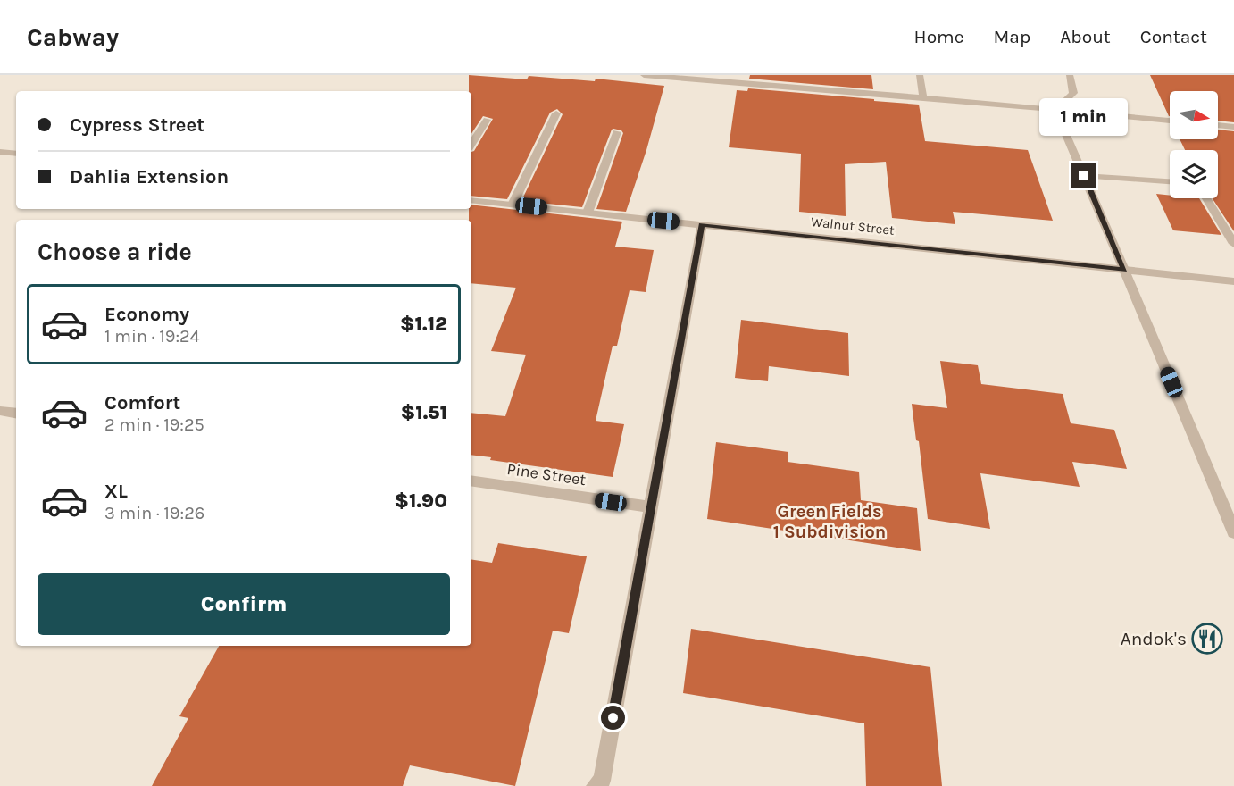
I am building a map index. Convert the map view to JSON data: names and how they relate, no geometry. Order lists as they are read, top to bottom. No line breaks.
{"streets":{"street":["Walnut Street","Pine Street"]},"districts":["Green Fields 1 Subdivision"],"places":{"restaurant":["Andok's"]},"north":"right","page":{"header":"Cabway","nav":["Home","Map","About","Contact"],"banner":["Cypress Street","Dahlia Extension"],"bubble":"1 min","heading":"Choose a ride","list":[{"name":"Economy","note":"1 min · 19:24","value":"$1.12"},{"name":"Comfort","note":"2 min · 19:25","value":"$1.51"},{"name":"XL","note":"3 min · 19:26","value":"$1.90"}],"buttons":"Confirm"}}
